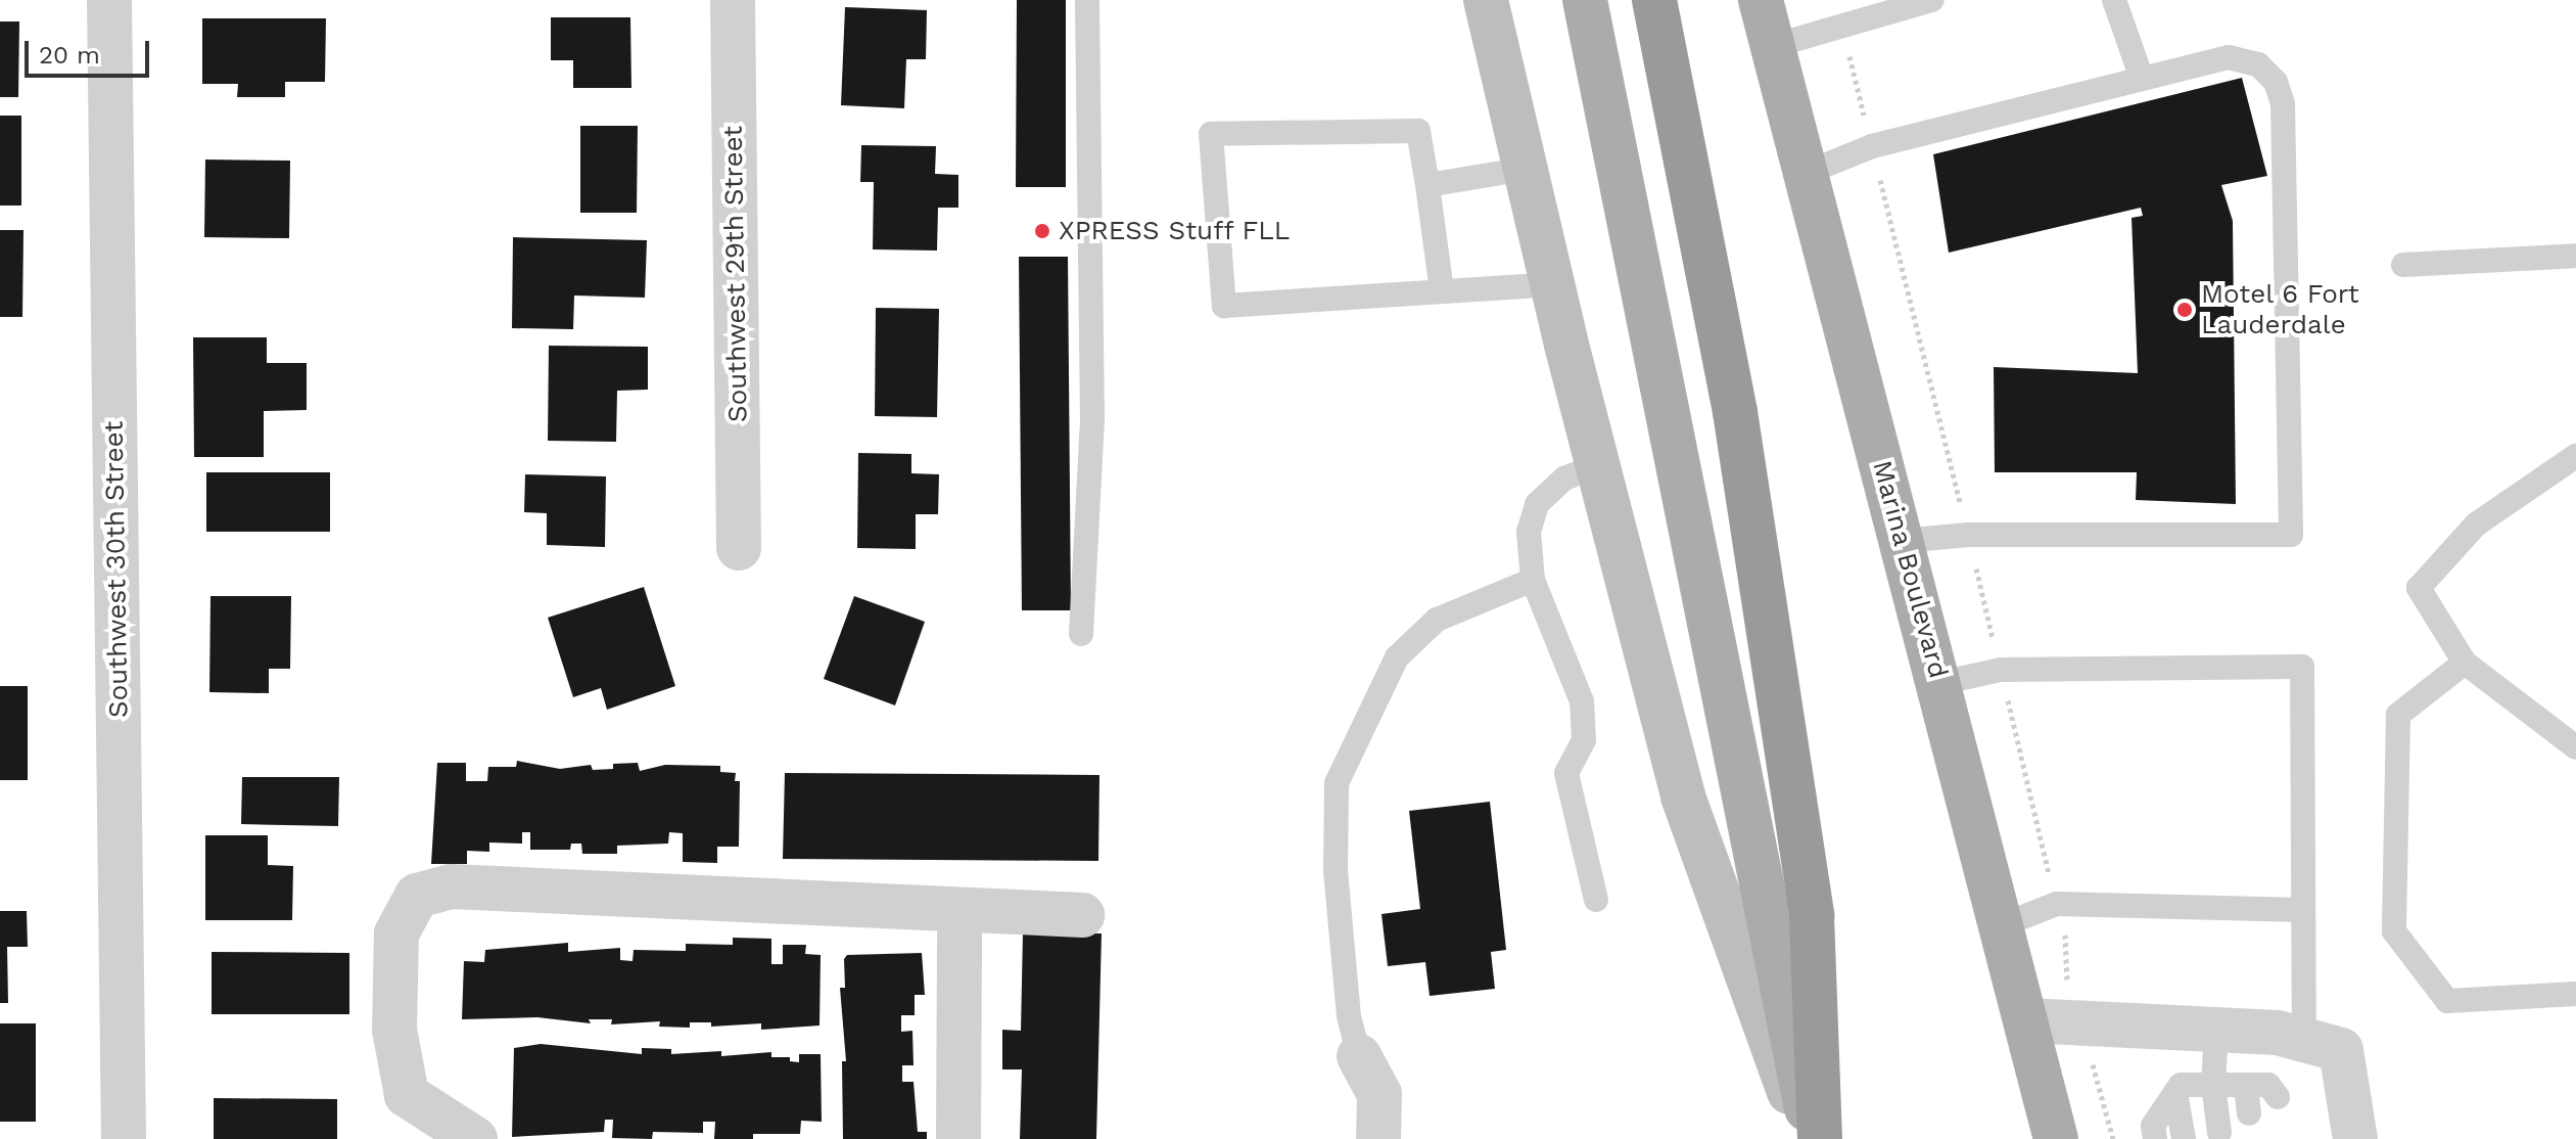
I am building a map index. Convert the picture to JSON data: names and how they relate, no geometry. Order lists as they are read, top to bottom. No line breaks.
{"streets":{"main road":["Marina Boulevard"],"street":["Southwest 29th Street","Southwest 30th Street"]},"places":["XPRESS Stuff FLL","Motel 6 Fort Lauderdale"],"scale_bar":"20 m"}
